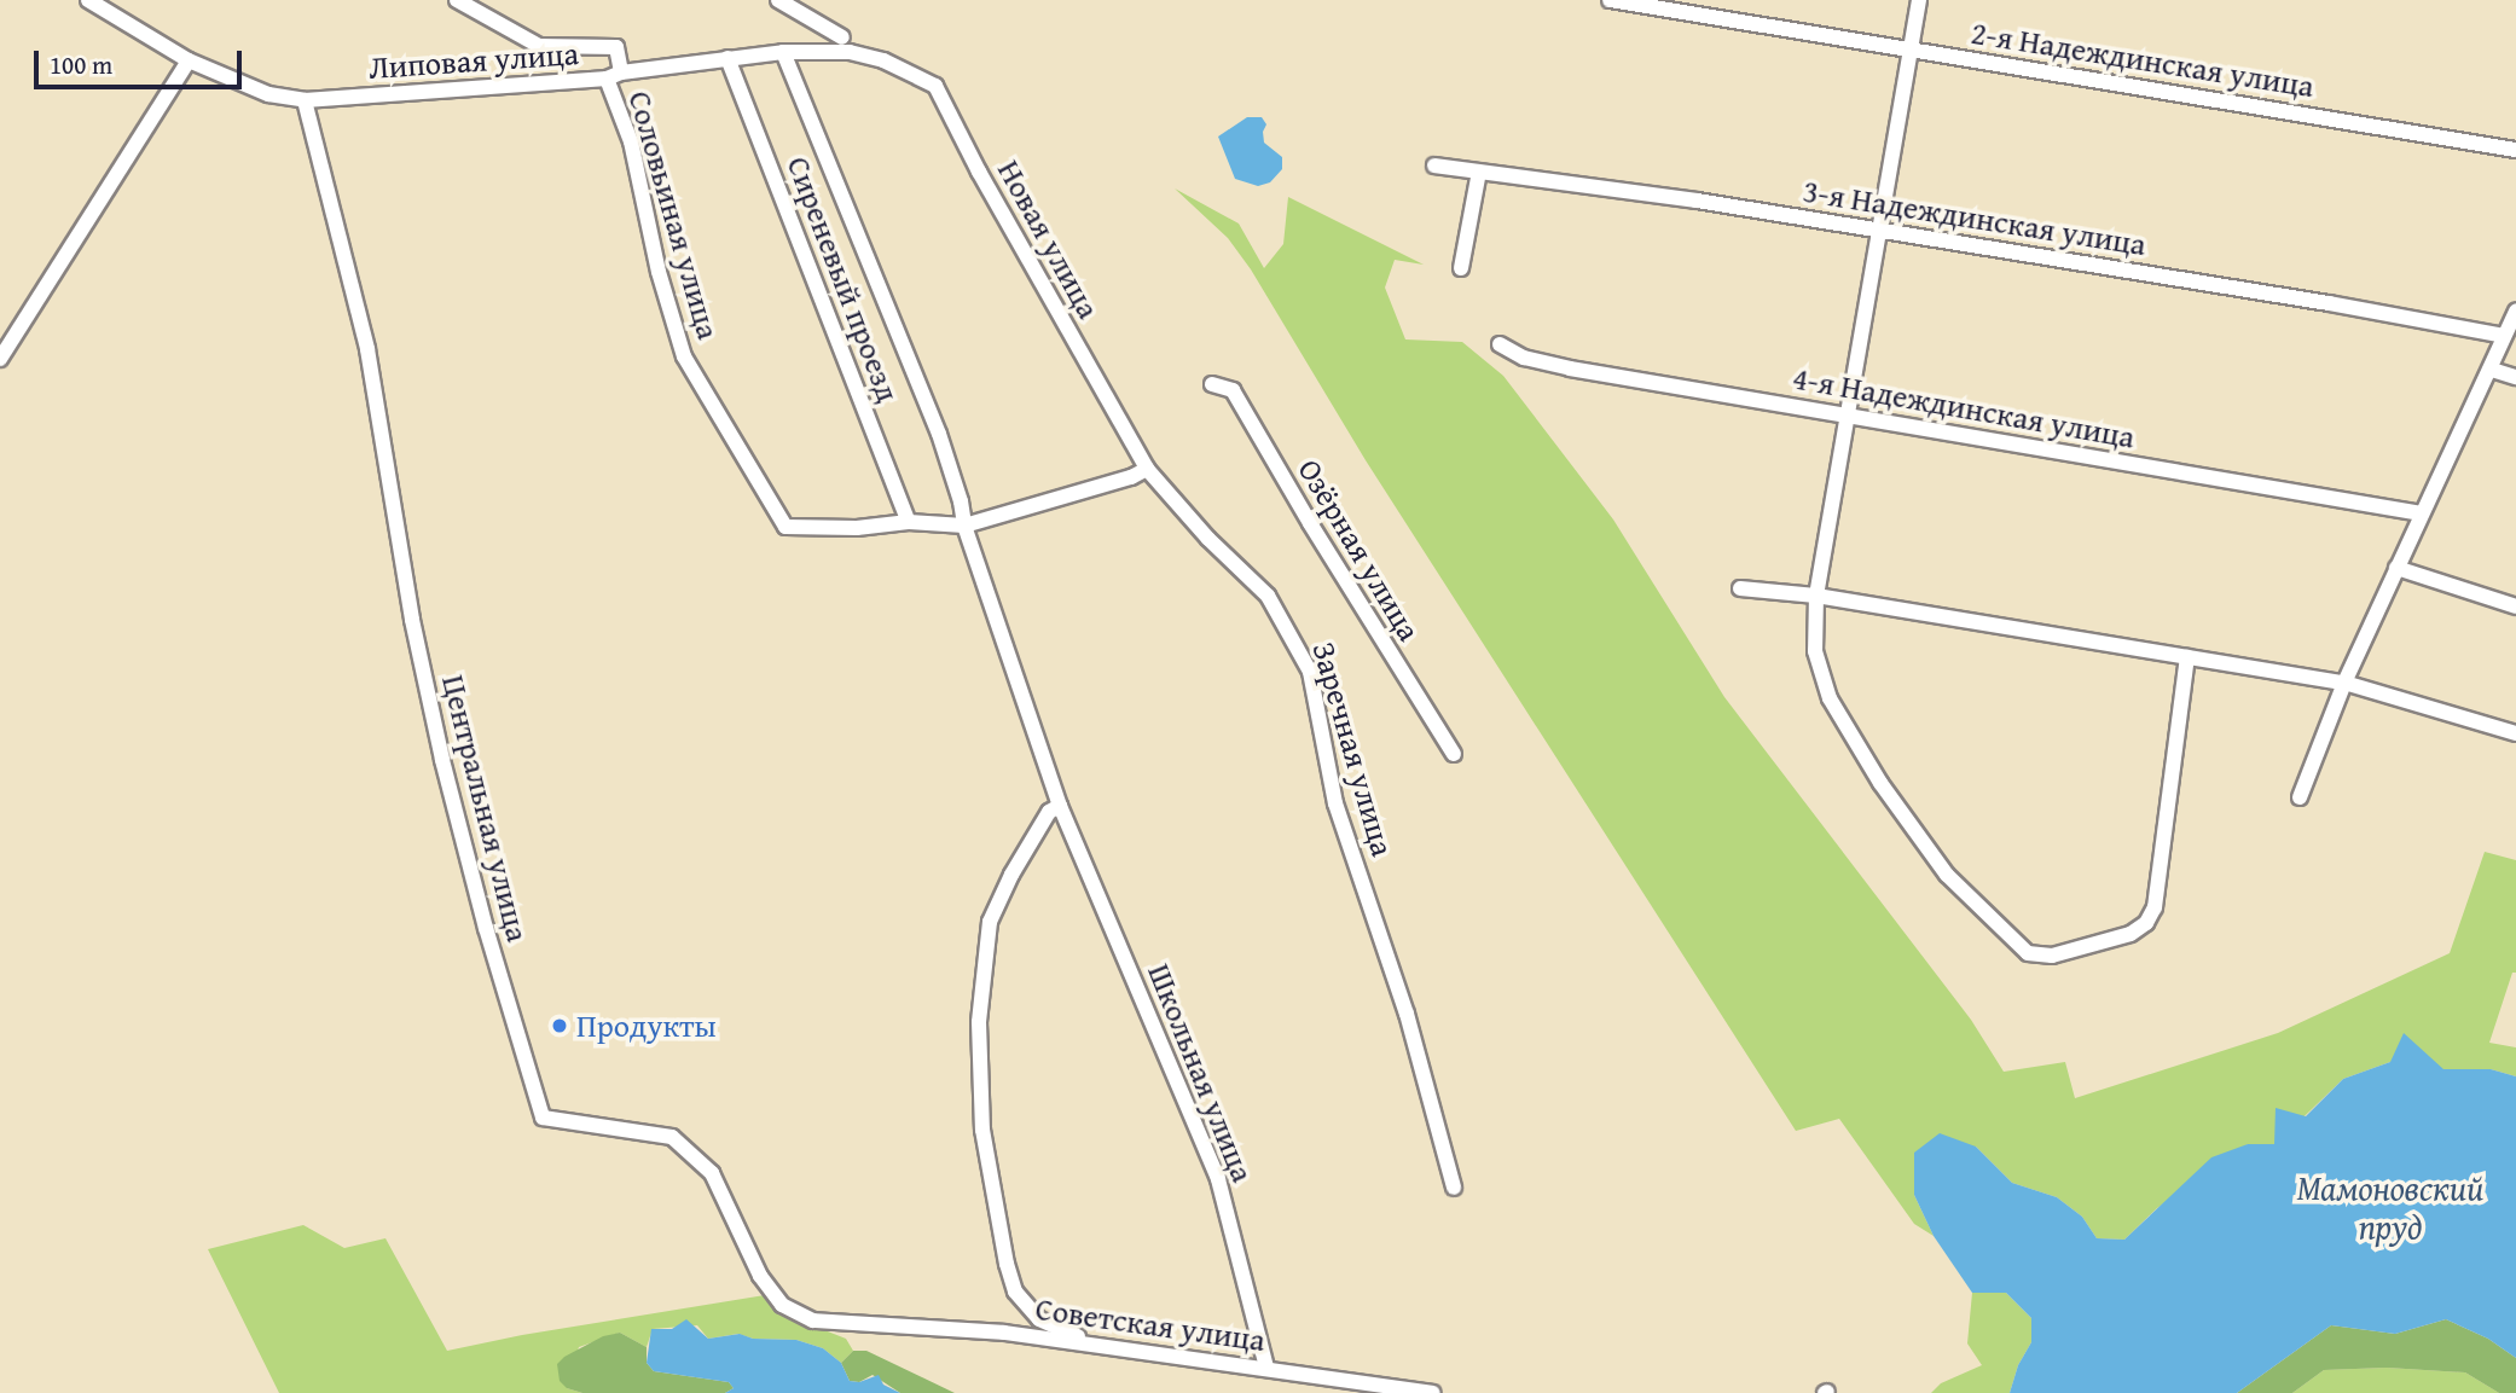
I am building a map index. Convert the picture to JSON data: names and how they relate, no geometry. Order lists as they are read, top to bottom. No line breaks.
{"streets":{"street":["2-я Надеждинская улица","Липовая улица","Соловьиная улица","3-я Надеждинская улица","Новая улица","Сиреневый проезд","4-я Надеждинская улица","Озёрная улица","Заречная улица","Центральная улица","Школьная улица","Советская улица"]},"crossings":[["Липовая улица","Соловьиная улица"],["Липовая улица","Новая улица"],["Липовая улица","Сиреневый проезд"],["Липовая улица","Центральная улица"],["Липовая улица","Школьная улица"],["Соловьиная улица","Новая улица"],["Соловьиная улица","Сиреневый проезд"],["Соловьиная улица","Заречная улица"],["Соловьиная улица","Школьная улица"],["Новая улица","Заречная улица"],["Центральная улица","Советская улица"],["Школьная улица","Советская улица"]],"water":["Мамоновский пруд"],"places":["Продукты"],"scale_bar":"100 m"}
